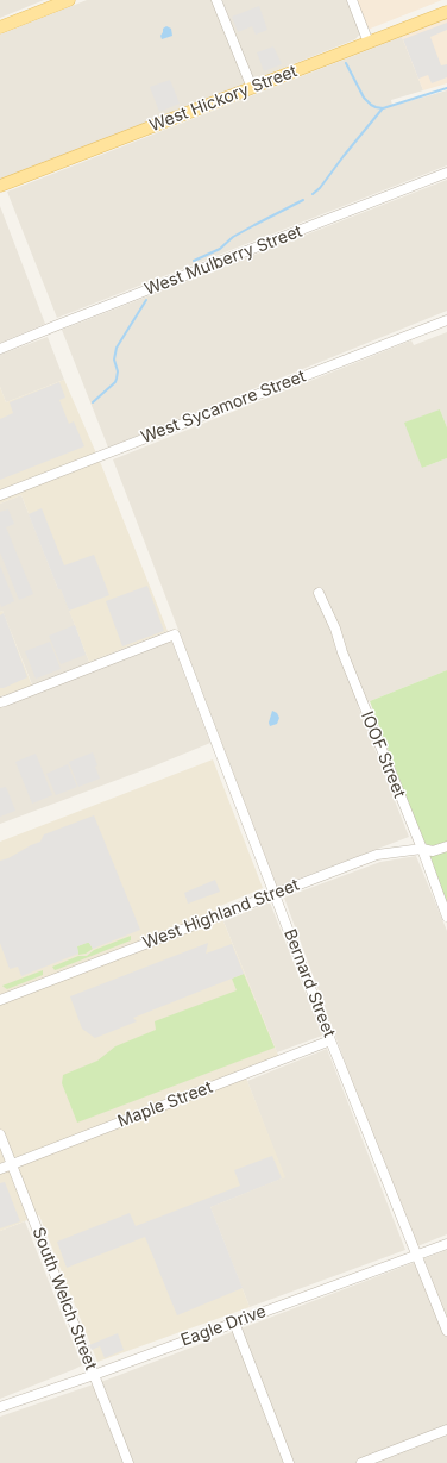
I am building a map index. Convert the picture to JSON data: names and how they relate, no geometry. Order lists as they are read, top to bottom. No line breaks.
{"streets":{"main road":["West Hickory Street"],"street":["West Mulberry Street","West Sycamore Street","IOOF Street","West Highland Street","Bernard Street","Maple Street","South Welch Street","Eagle Drive"]},"crossings":[["IOOF Street","West Highland Street"],["West Highland Street","Bernard Street"],["Bernard Street","Maple Street"],["Bernard Street","Eagle Drive"],["Maple Street","South Welch Street"],["South Welch Street","Eagle Drive"]]}
